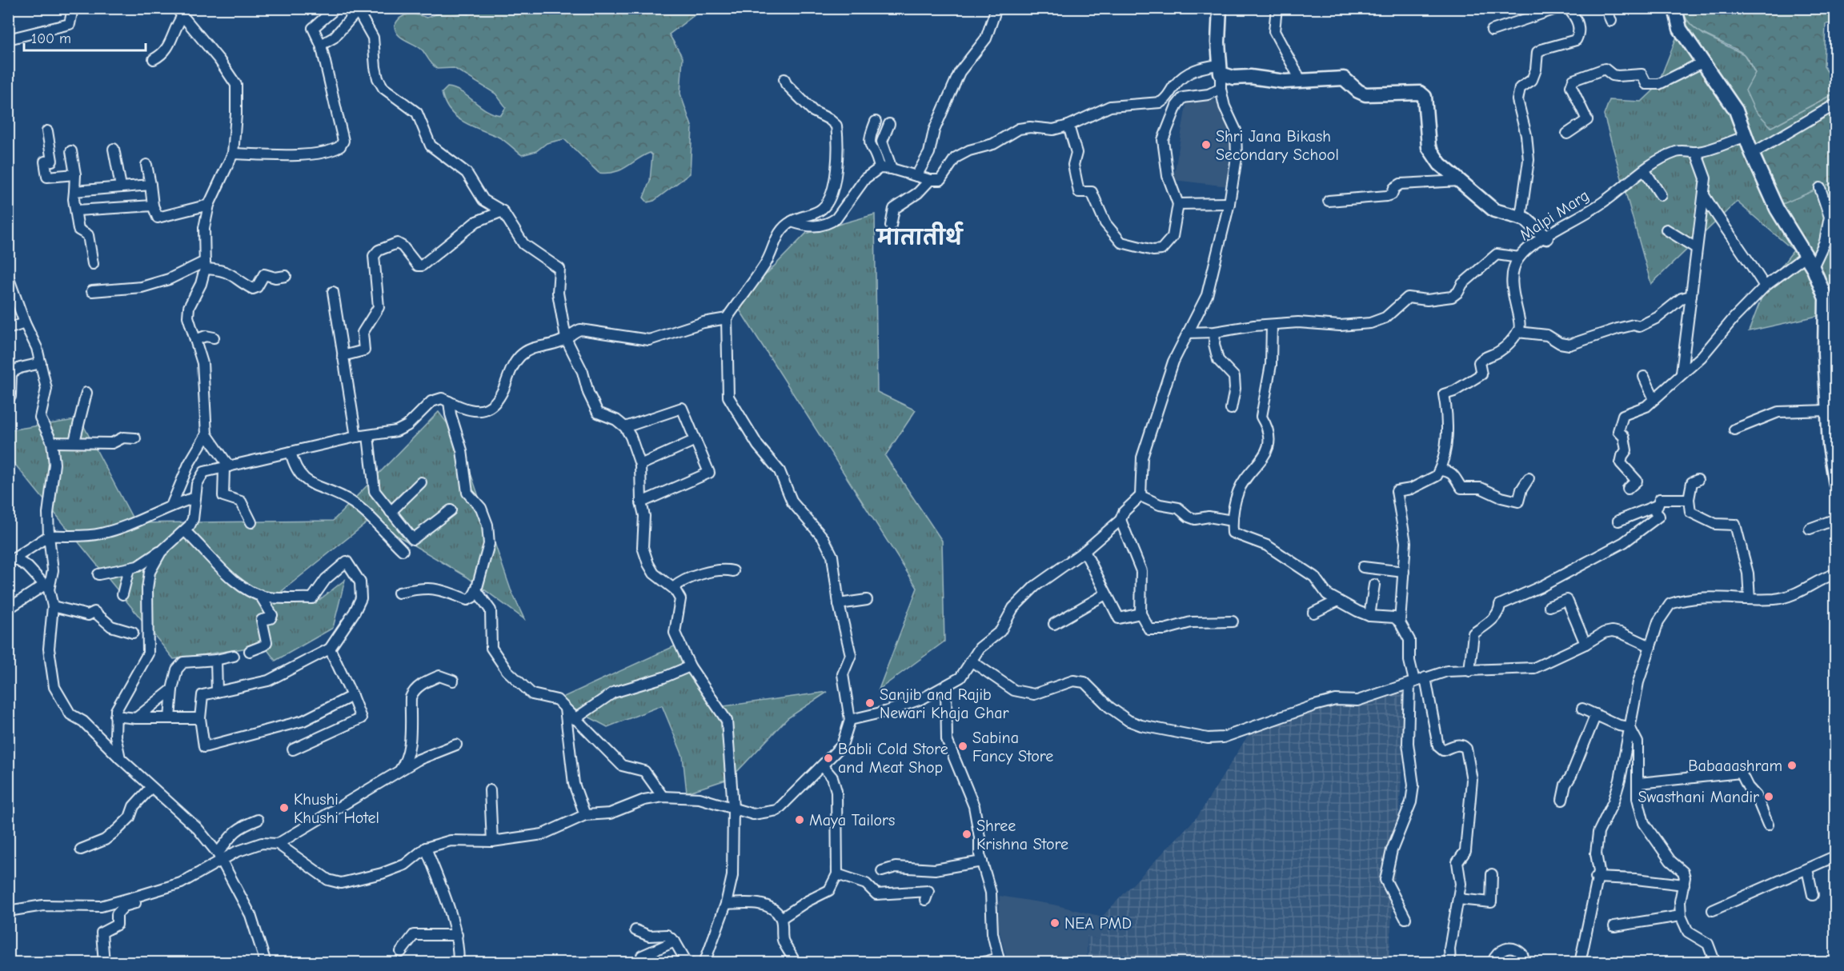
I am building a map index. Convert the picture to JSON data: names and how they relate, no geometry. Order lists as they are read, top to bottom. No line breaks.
{"streets":{"street":["Malpi Marg"]},"districts":["मातातीर्थ"],"places":["Shri Jana Bikash Secondary School","Sanjib and Rajib Newari Khaja Ghar","Sabina Fancy Store","Babli Cold Store and Meat Shop","Babaaashram","Swasthani Mandir","Khushi Khushi Hotel","Maya Tailors","Shree Krishna Store","NEA PMD"],"scale_bar":"100 m"}
